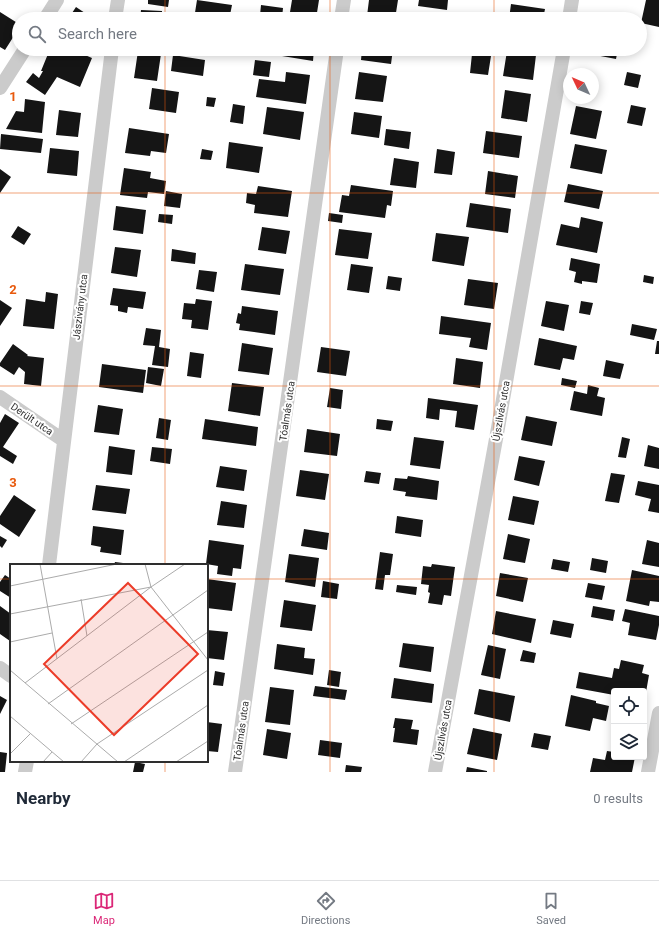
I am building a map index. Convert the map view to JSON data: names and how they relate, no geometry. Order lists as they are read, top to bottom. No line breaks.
{"streets":{"street":["Jászivány utca","Tóalmás utca","Újszilvás utca","Derült utca"]},"crossings":[["Jászivány utca","Derült utca"]],"north":"top left","page":{"search":"Search here","heading":["Nearby","0 results"],"nav":["Map","Directions","Saved"]},"grid":{"rows":["1","2","3"]}}
